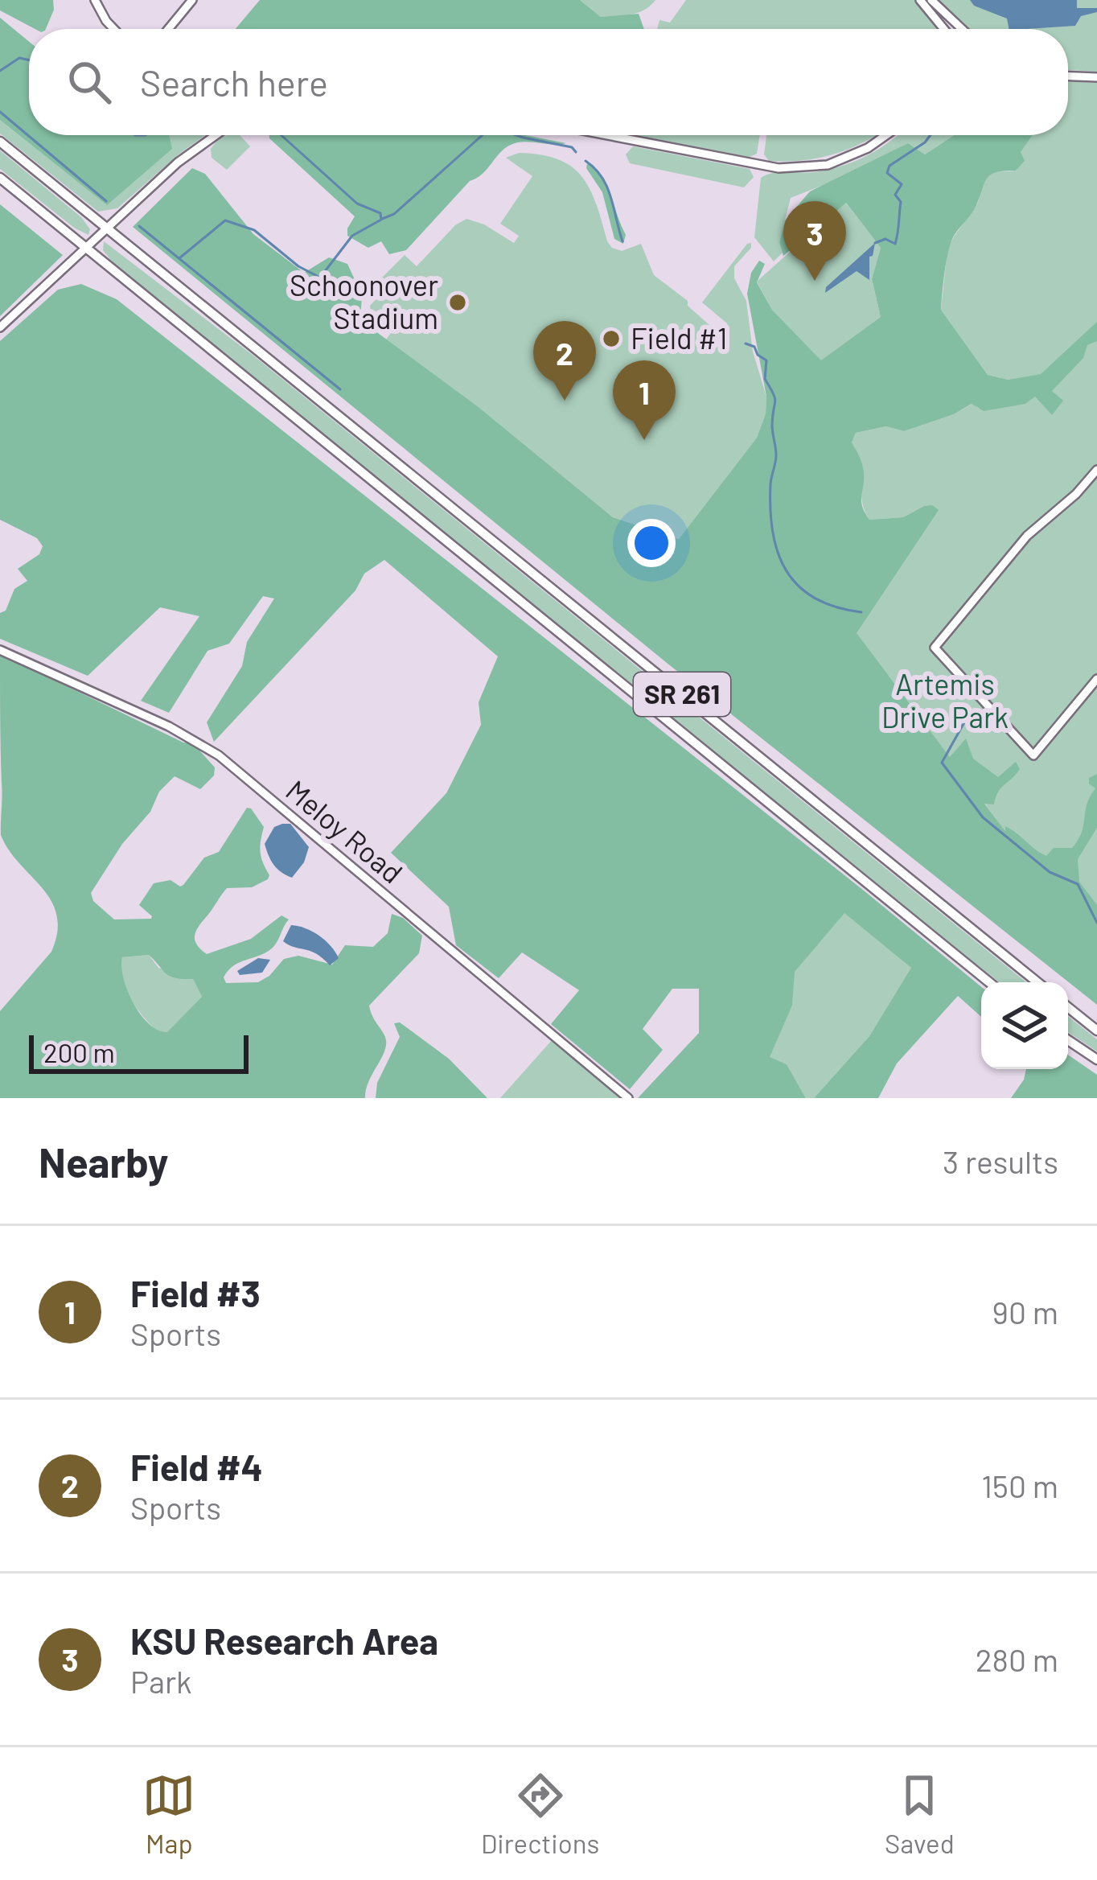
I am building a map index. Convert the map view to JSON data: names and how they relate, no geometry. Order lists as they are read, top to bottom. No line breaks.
{"streets":{"main road":["SR 261"],"street":["Meloy Road"]},"parks":["Artemis Drive Park"],"places":["Schoonover Stadium","Field #1"],"scale_bar":"200 m","page":{"search":"Search here","pins":["3","2","1"],"scale":"200 m","heading":["Nearby","3 results"],"list":[{"mark":"1","name":"Field #3","note":"Sports","value":"90 m"},{"mark":"2","name":"Field #4","note":"Sports","value":"150 m"},{"mark":"3","name":"KSU Research Area","note":"Park","value":"280 m"}],"nav":["Map","Directions","Saved"]}}
